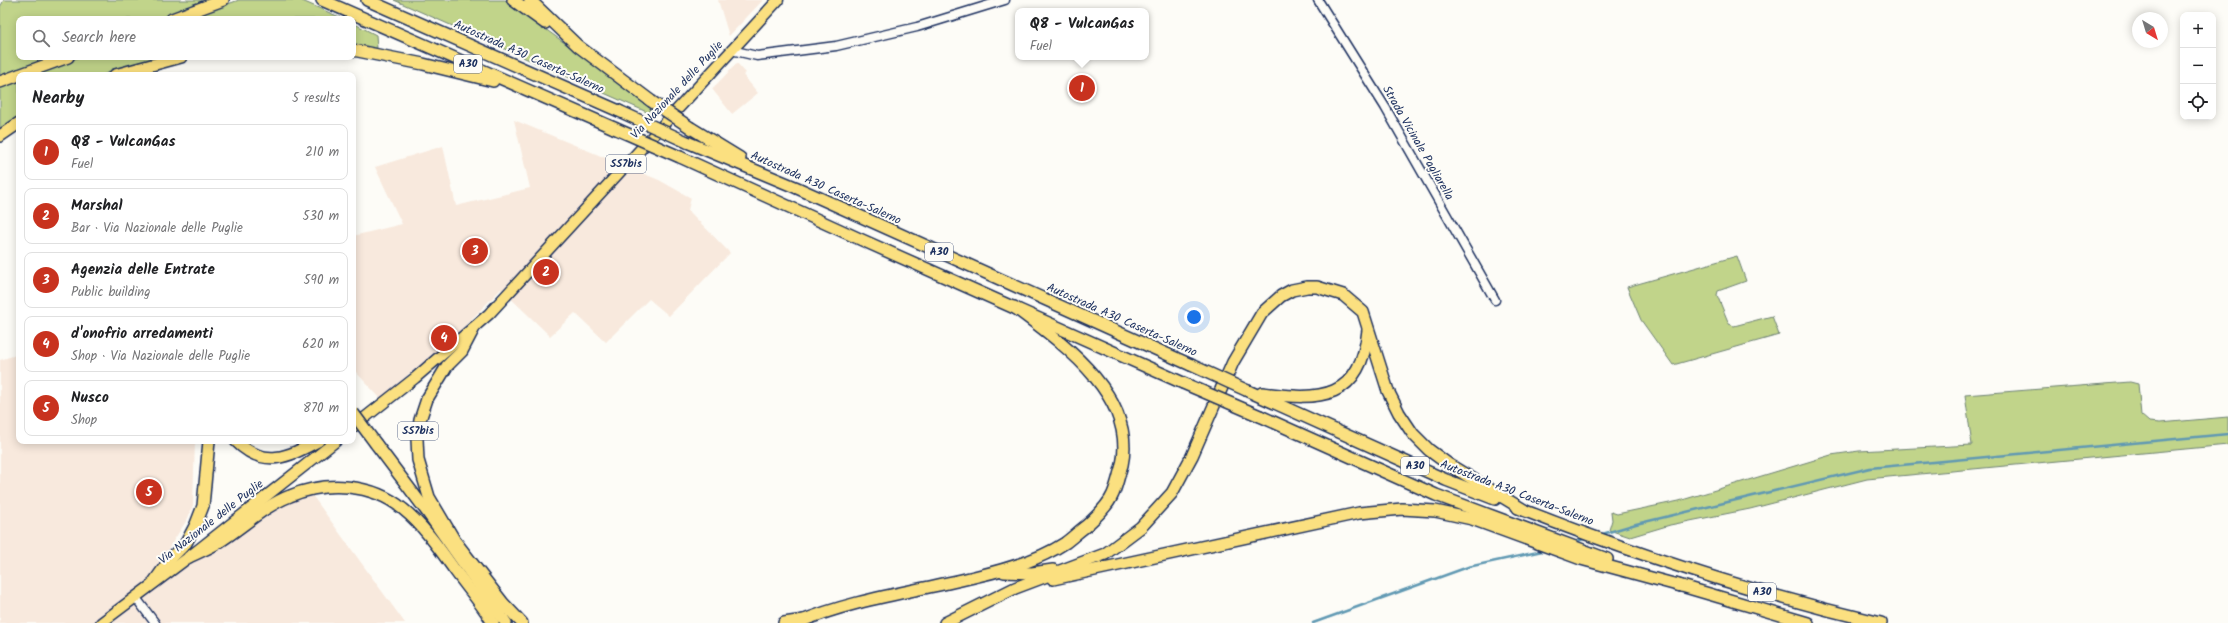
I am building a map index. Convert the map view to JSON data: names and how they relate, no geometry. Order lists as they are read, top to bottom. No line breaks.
{"streets":{"highway":["Autostrada A30 Caserta-Salerno","A30","SS7bis"],"main road":["Via Nazionale delle Puglie"],"street":["Strada Vicinale Pagliarella"]},"crossings":[["Via Nazionale delle Puglie","SS7bis"]],"north":"bottom right","page":{"popup":["Q8 - VulcanGas","Fuel"],"map_buttons":["+","−"],"search":"Search here","heading":["Nearby","5 results"],"pins":["1","3","2","4","5"],"list":[{"mark":"1","name":"Q8 - VulcanGas","note":"Fuel","value":"210 m"},{"mark":"2","name":"Marshal","note":"Bar · Via Nazionale delle Puglie","value":"530 m"},{"mark":"3","name":"Agenzia delle Entrate","note":"Public building","value":"590 m"},{"mark":"4","name":"d'onofrio arredamenti","note":"Shop · Via Nazionale delle Puglie","value":"620 m"},{"mark":"5","name":"Nusco","note":"Shop","value":"870 m"}]}}
